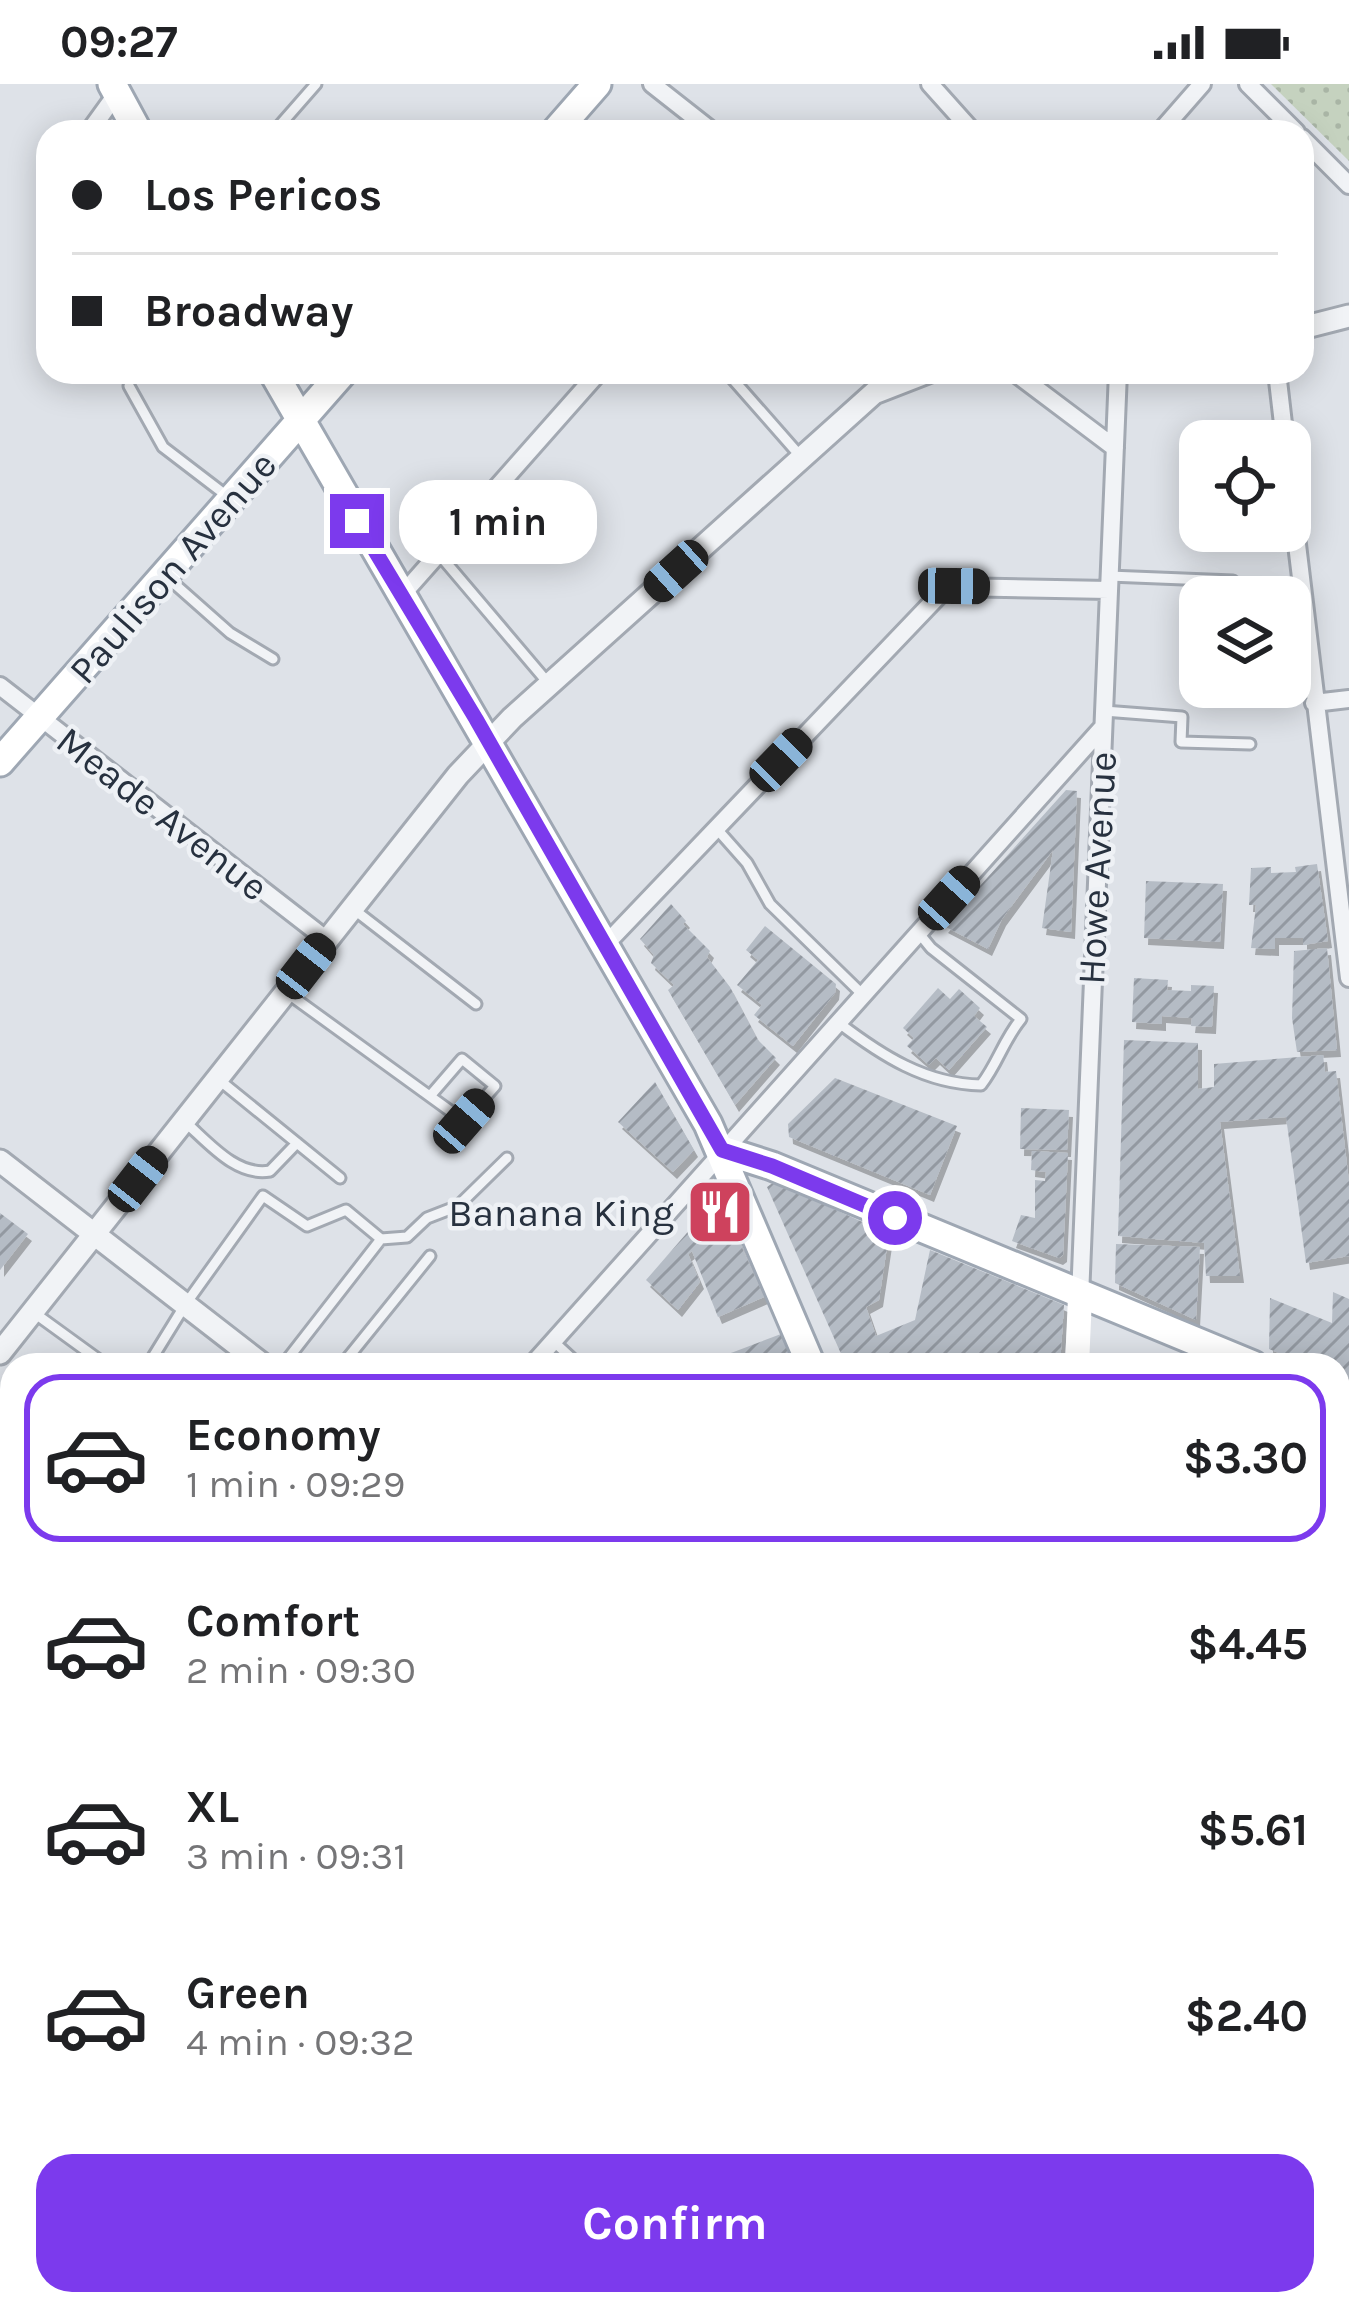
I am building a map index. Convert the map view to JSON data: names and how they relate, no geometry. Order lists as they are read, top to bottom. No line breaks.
{"streets":{"main road":["Paulison Avenue","Howe Avenue"],"street":["Meade Avenue"]},"crossings":[["Paulison Avenue","Meade Avenue"]],"places":{"restaurant":["Banana King"]},"page":{"status":"09:27","banner":["Los Pericos","Broadway"],"bubble":"1 min","list":[{"name":"Economy","note":"1 min · 09:29","value":"$3.30"},{"name":"Comfort","note":"2 min · 09:30","value":"$4.45"},{"name":"XL","note":"3 min · 09:31","value":"$5.61"},{"name":"Green","note":"4 min · 09:32","value":"$2.40"}],"buttons":"Confirm"}}
